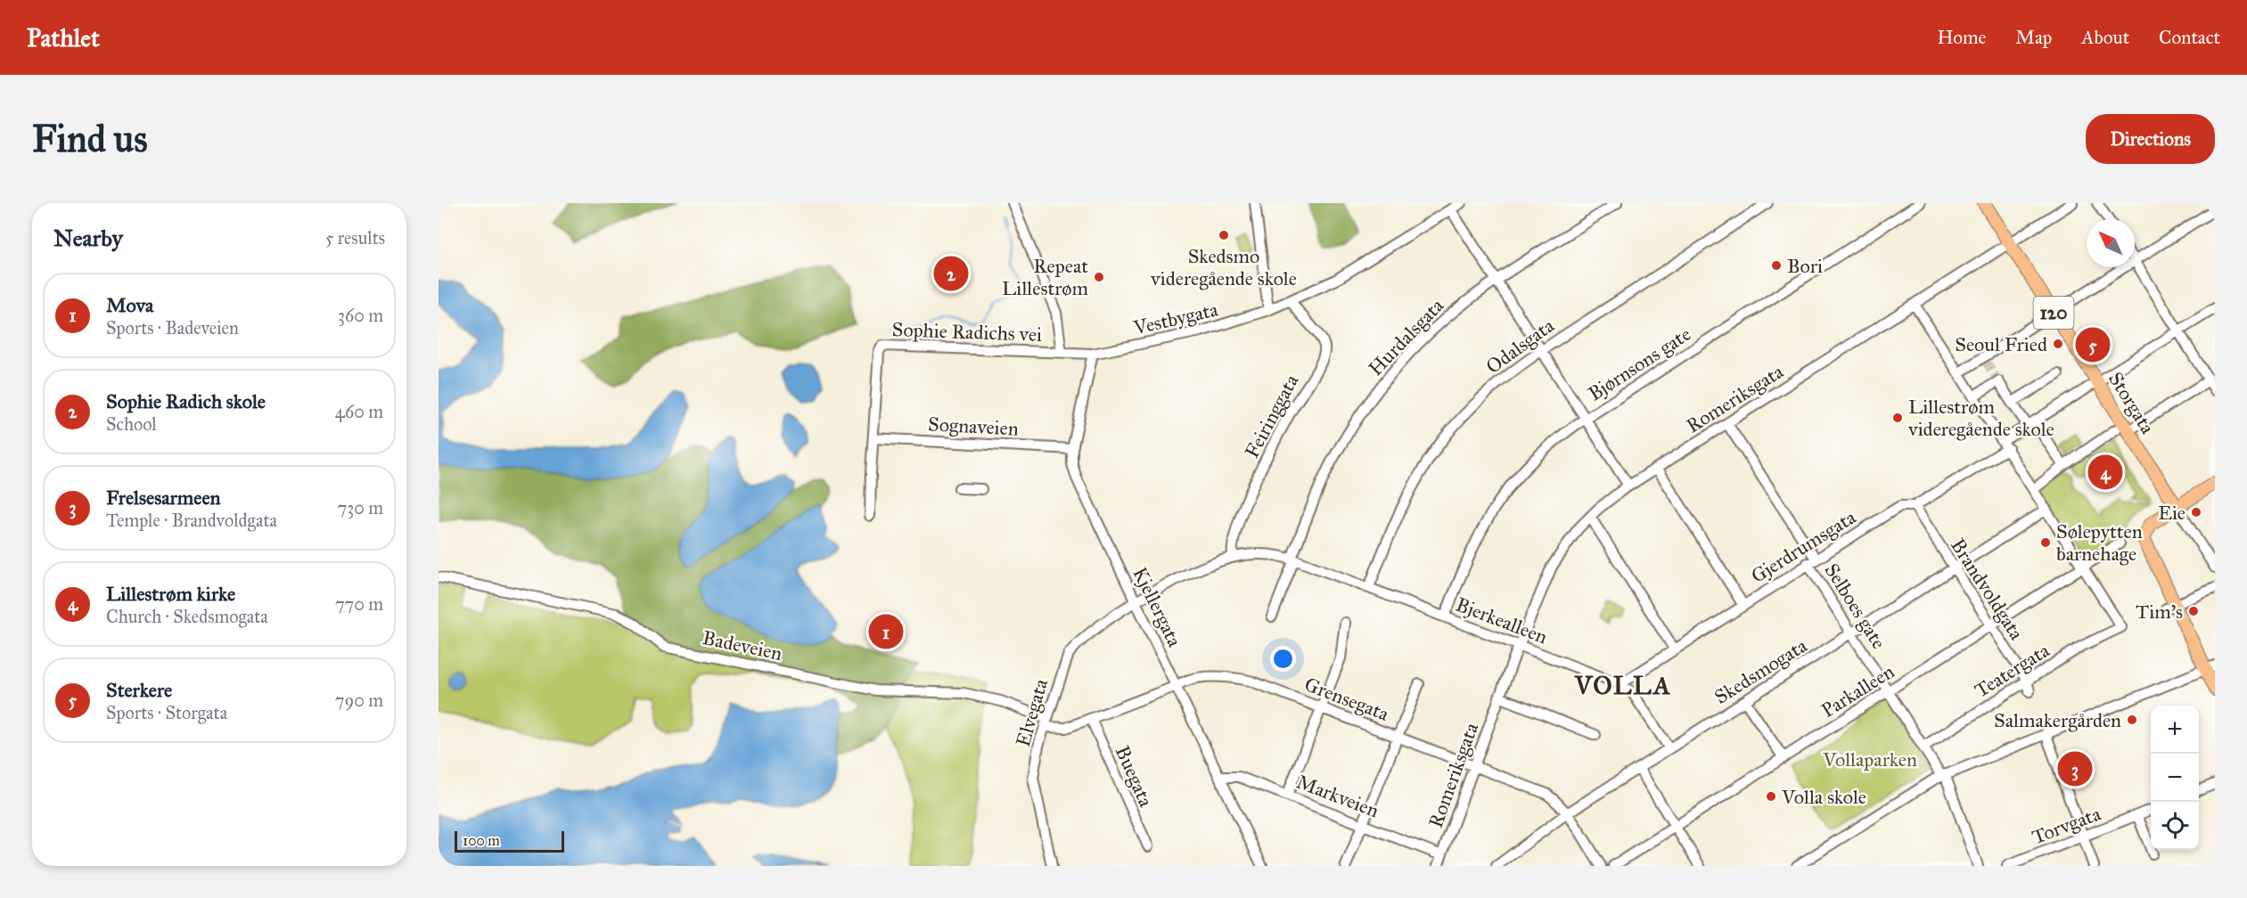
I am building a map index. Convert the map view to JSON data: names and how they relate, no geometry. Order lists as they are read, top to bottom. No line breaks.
{"streets":{"main road":["120","Storgata"],"street":["Vestbygata","Sophie Radichs vei","Hurdalsgata","Odalsgata","Bjørnsons gate","Romeriksgata","Feiringgata","Sognaveien","Gjerdrumsgata","Brandvoldgata","Selboes gate","Kjellergata","Bjerkealleen","Badeveien","Teatergata","Skedsmogata","Parkalleen","Grensegata","Elvegata","Buegata","Markveien","Torvgata"]},"crossings":[["Vestbygata","Sophie Radichs vei"],["Vestbygata","Feiringgata"],["Vestbygata","Kjellergata"],["Sophie Radichs vei","Sognaveien"],["Sophie Radichs vei","Kjellergata"],["Hurdalsgata","Bjerkealleen"],["Odalsgata","Bjerkealleen"],["Bjørnsons gate","Bjerkealleen"],["Romeriksgata","Storgata"],["Romeriksgata","Selboes gate"],["Romeriksgata","Bjerkealleen"],["Romeriksgata","Grensegata"],["Romeriksgata","Markveien"],["Storgata","Gjerdrumsgata"],["Feiringgata","Bjerkealleen"],["Sognaveien","Kjellergata"],["Gjerdrumsgata","Brandvoldgata"],["Gjerdrumsgata","Selboes gate"],["Gjerdrumsgata","Bjerkealleen"],["Brandvoldgata","Teatergata"],["Brandvoldgata","Skedsmogata"],["Brandvoldgata","Parkalleen"],["Selboes gate","Teatergata"],["Selboes gate","Skedsmogata"],["Selboes gate","Parkalleen"],["Kjellergata","Bjerkealleen"],["Kjellergata","Grensegata"],["Kjellergata","Elvegata"],["Kjellergata","Markveien"],["Bjerkealleen","Skedsmogata"],["Bjerkealleen","Elvegata"],["Badeveien","Grensegata"],["Badeveien","Elvegata"],["Teatergata","Parkalleen"],["Skedsmogata","Grensegata"],["Grensegata","Elvegata"],["Grensegata","Buegata"]],"districts":["VOLLA"],"parks":["Vollaparken"],"places":["Skedsmo videregående skole","Bori","Repeat Lillestrøm","Seoul Fried","Lillestrøm videregående skole","Eie","Sølepytten barnehage","Tim's","Salmakergården","Volla skole"],"scale_bar":"100 m","north":"top left","page":{"header":"Pathlet","nav":["Home","Map","About","Contact"],"buttons":"Directions","title":"Find us","heading":["Nearby","5 results"],"pins":["2","5","4","1","3"],"list":[{"mark":"1","name":"Mova","note":"Sports · Badeveien","value":"360 m"},{"mark":"2","name":"Sophie Radich skole","note":"School","value":"460 m"},{"mark":"3","name":"Frelsesarmeen","note":"Temple · Brandvoldgata","value":"730 m"},{"mark":"4","name":"Lillestrøm kirke","note":"Church · Skedsmogata","value":"770 m"},{"mark":"5","name":"Sterkere","note":"Sports · Storgata","value":"790 m"}],"map_buttons":["+","−"],"scale":"100 m"}}
